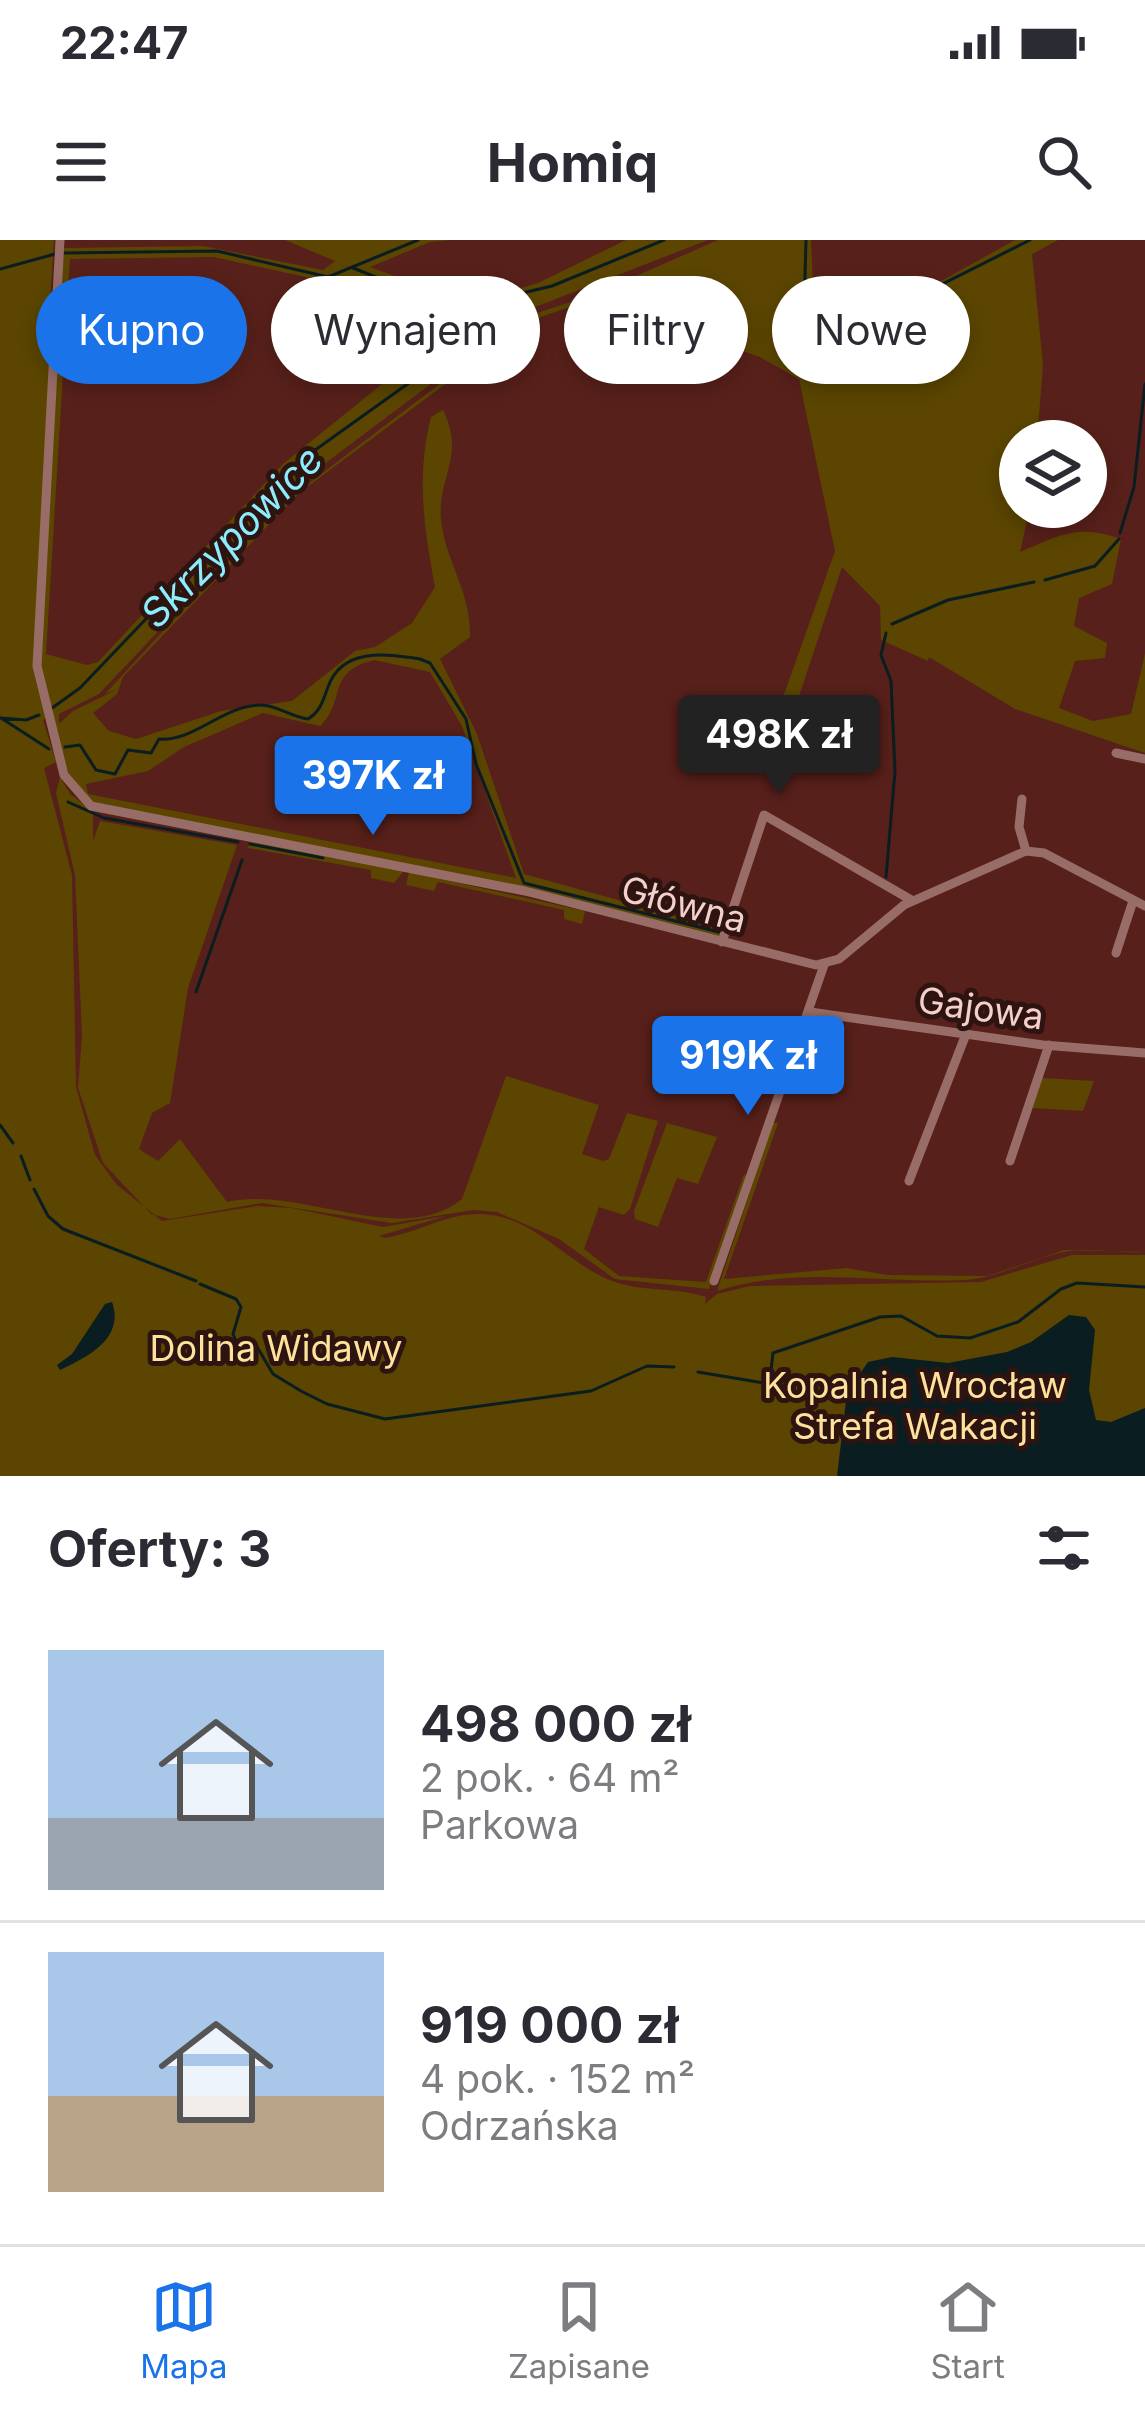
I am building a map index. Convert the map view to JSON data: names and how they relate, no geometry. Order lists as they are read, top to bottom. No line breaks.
{"streets":{"street":["Główna","Gajowa"]},"water":["Skrzypowice"],"parks":["Dolina Widawy","Kopalnia Wrocław Strefa Wakacji"],"page":{"status":"22:47","header":"Homiq","chip":["Kupno","Wynajem","Filtry","Nowe"],"price":["498K zł","397K zł","919K zł"],"heading":"Oferty: 3","list":[{"name":"498 000 zł","note":"2 pok. · 64 m² · Parkowa"},{"name":"919 000 zł","note":"4 pok. · 152 m² · Odrzańska"}],"tabs":["Mapa","Zapisane","Start"]}}
